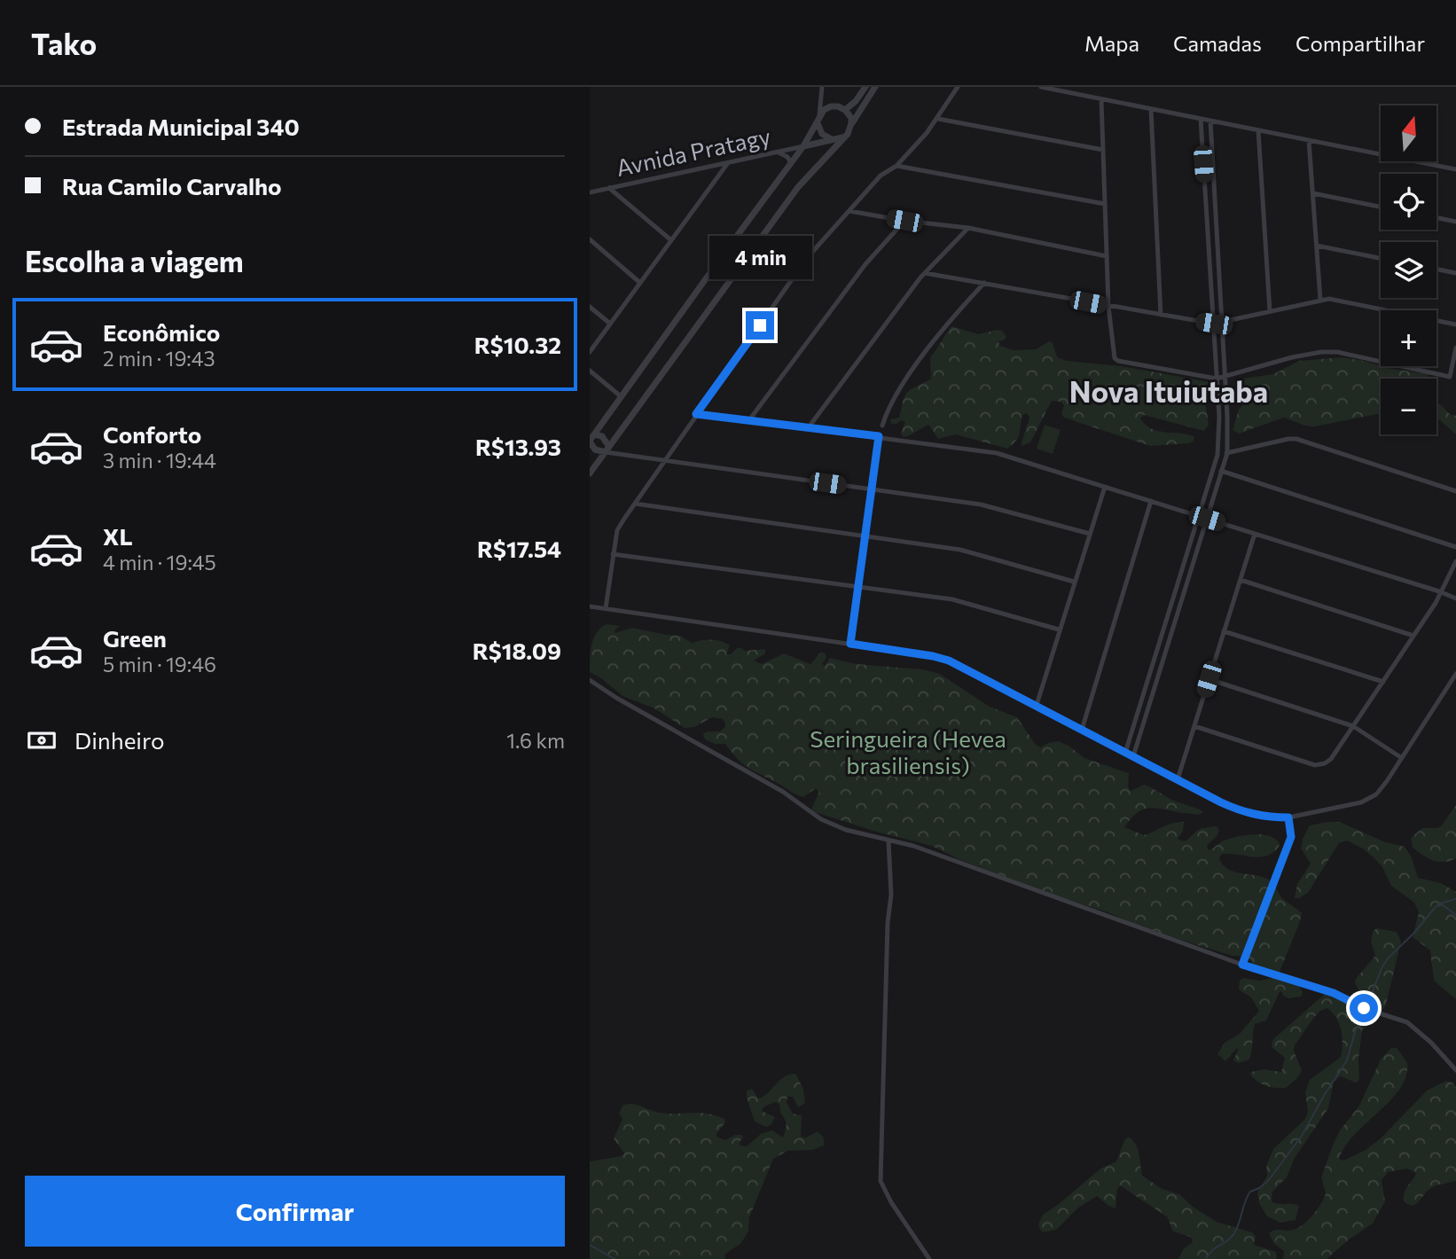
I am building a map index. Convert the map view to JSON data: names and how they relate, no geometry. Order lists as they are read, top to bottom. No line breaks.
{"streets":{"street":["Avnida Pratagy"]},"districts":["Nova Ituiutaba"],"parks":["Seringueira (Hevea brasiliensis)"],"north":"top","page":{"header":"Tako","nav":["Mapa","Camadas","Compartilhar"],"banner":["Estrada Municipal 340","Rua Camilo Carvalho"],"map_buttons":["+","−"],"heading":"Escolha a viagem","bubble":"4 min","list":[{"name":"Econômico","note":"2 min · 19:43","value":"R$10.32"},{"name":"Conforto","note":"3 min · 19:44","value":"R$13.93"},{"name":"XL","note":"4 min · 19:45","value":"R$17.54"},{"name":"Green","note":"5 min · 19:46","value":"R$18.09"}],"pay":["Dinheiro","1.6 km"],"buttons":"Confirmar"}}
